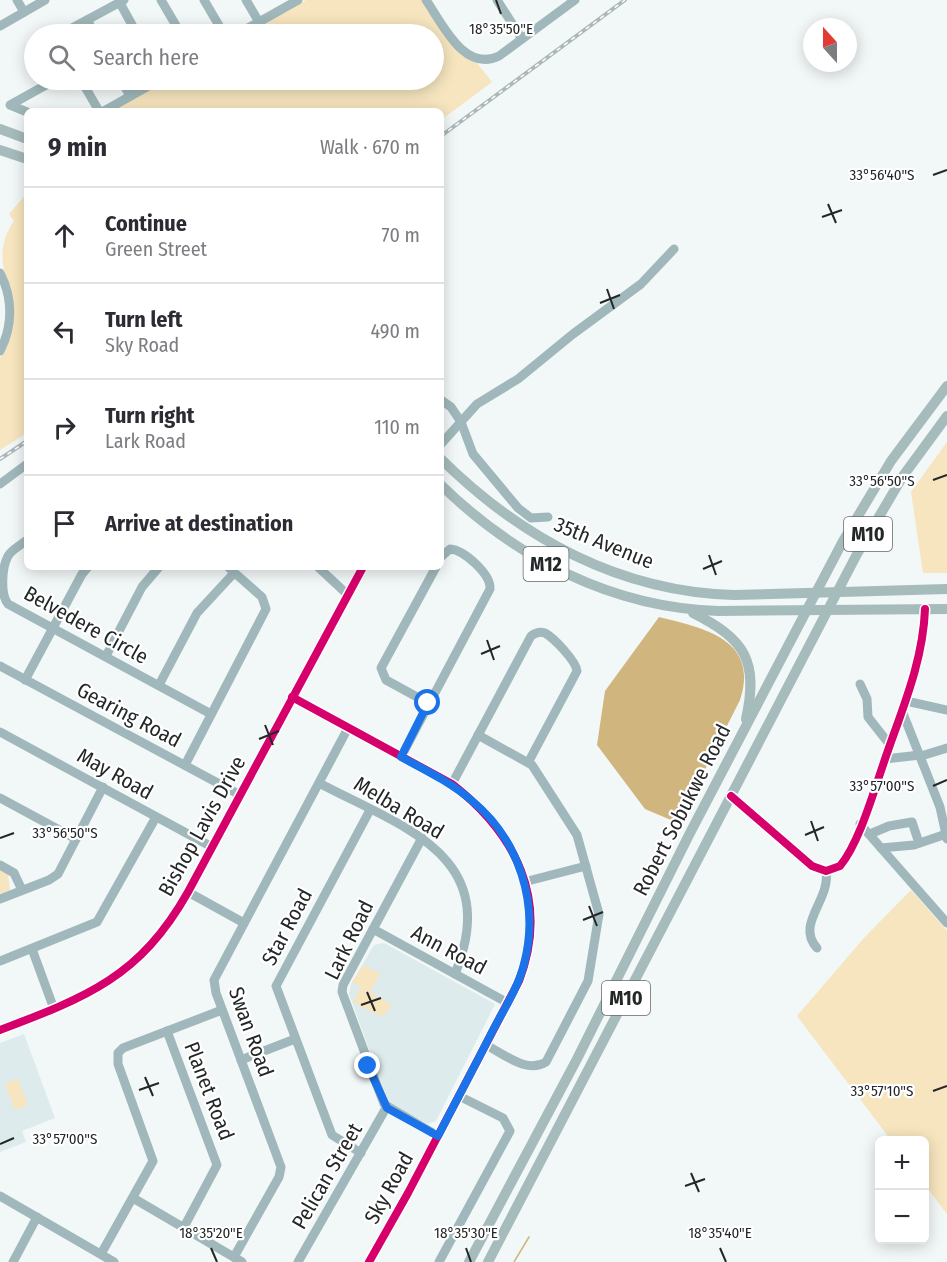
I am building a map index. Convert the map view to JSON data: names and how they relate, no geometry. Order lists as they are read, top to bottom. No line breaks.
{"streets":{"main road":["M10","35th Avenue","M12","Robert Sobukwe Road"],"street":["Belvedere Circle","Gearing Road","May Road","Melba Road","Bishop Lavis Drive","Star Road","Lark Road","Ann Road","Swan Road","Planet Road","Pelican Street","Sky Road"]},"crossings":[["35th Avenue","M12"],["35th Avenue","Robert Sobukwe Road"],["M12","Robert Sobukwe Road"],["Gearing Road","Bishop Lavis Drive"],["May Road","Bishop Lavis Drive"],["Melba Road","Star Road"],["Melba Road","Lark Road"],["Melba Road","Ann Road"],["Melba Road","Swan Road"],["Bishop Lavis Drive","Sky Road"],["Star Road","Pelican Street"],["Lark Road","Ann Road"],["Lark Road","Pelican Street"],["Ann Road","Sky Road"],["Swan Road","Sky Road"]],"north":"top","page":{"search":"Search here","heading":["9 min","Walk · 670 m"],"list":[["Continue","Green Street","70 m"],["Turn left","Sky Road","490 m"],["Turn right","Lark Road","110 m"],"Arrive at destination"],"map_buttons":["+","−"]},"coordinates":["18°35'50\"E","33°56'40\"S","33°56'50\"S","33°57'00\"S","33°57'10\"S","18°35'20\"E","18°35'30\"E","18°35'40\"E"]}
